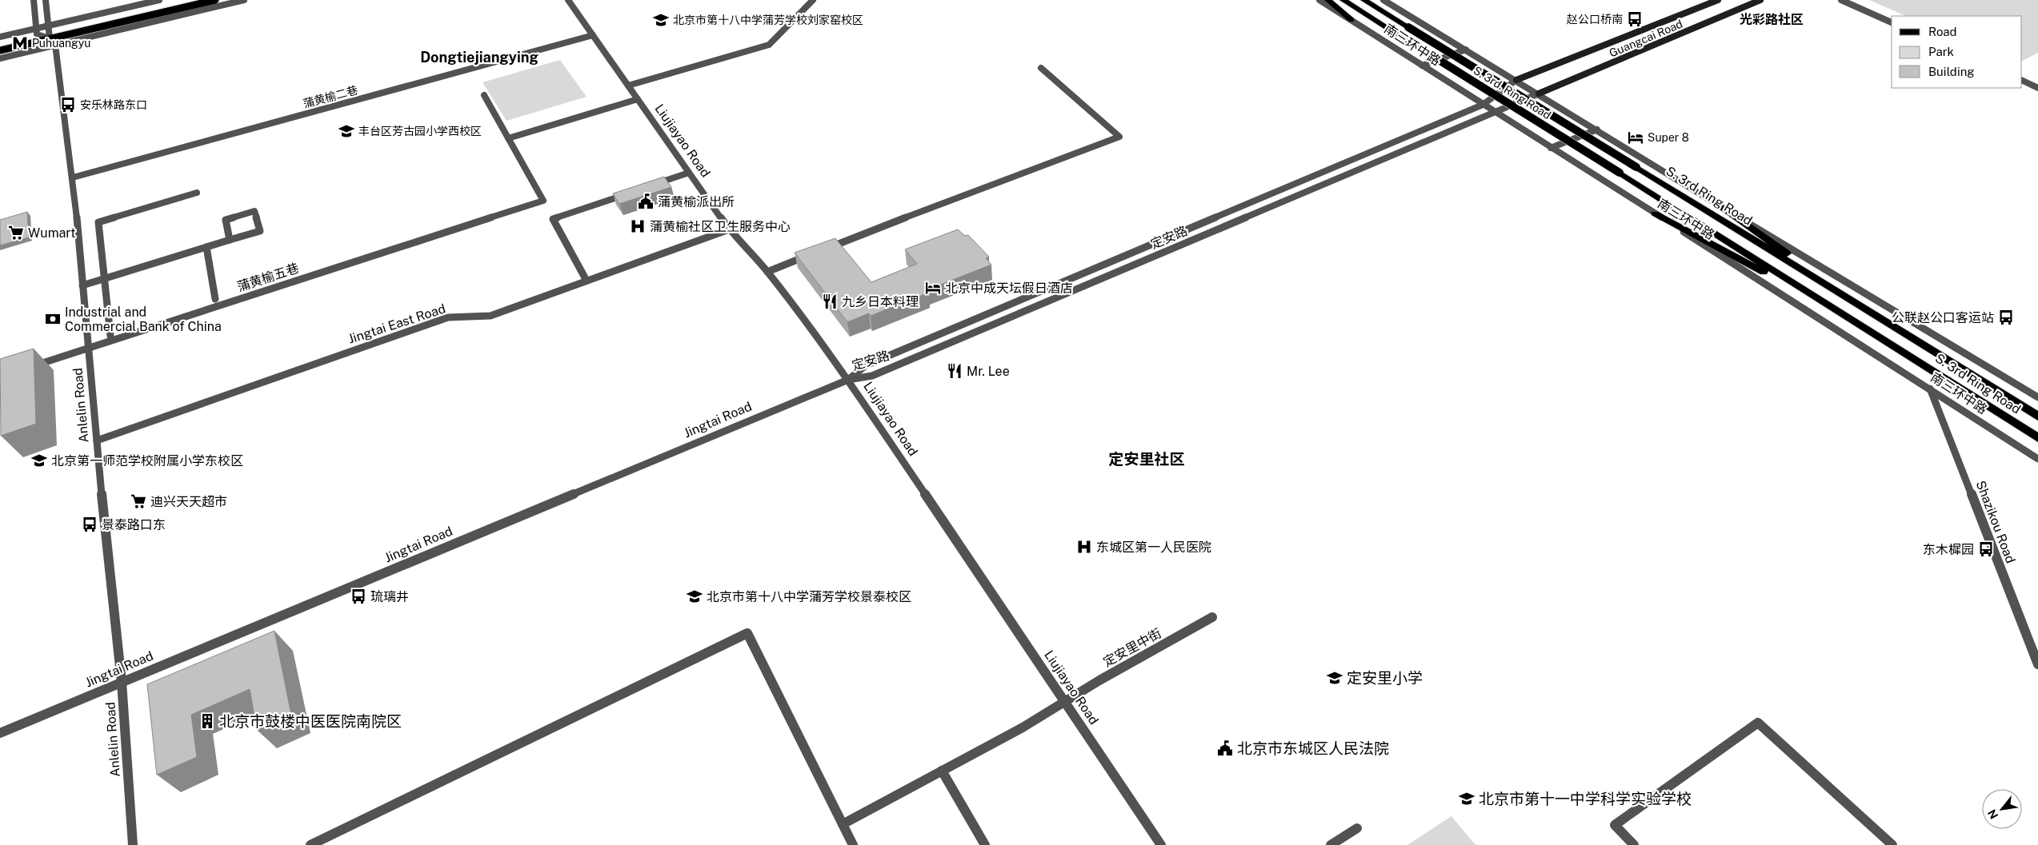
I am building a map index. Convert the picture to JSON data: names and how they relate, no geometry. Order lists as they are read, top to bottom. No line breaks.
{"streets":{"highway":["S. 3rd. Ring Road","S. 3rd Ring Road"],"main road":["Guangcai Road"],"street":["南三环中路","蒲黄榆二巷","Liujiayao Road","定安路","蒲黄榆五巷","Jingtai East Road","Anlelin Road","Jingtai Road","Shazikou Road","定安里中街"]},"crossings":[["Guangcai Road","南三环中路"],["Guangcai Road","定安路"],["南三环中路","定安路"],["南三环中路","Shazikou Road"],["S. 3rd. Ring Road","S. 3rd Ring Road"],["蒲黄榆二巷","Liujiayao Road"],["蒲黄榆二巷","Anlelin Road"],["Liujiayao Road","定安路"],["Liujiayao Road","Jingtai East Road"],["Liujiayao Road","Jingtai Road"],["Liujiayao Road","定安里中街"],["定安路","Jingtai Road"],["蒲黄榆五巷","Anlelin Road"],["Jingtai East Road","Anlelin Road"],["Anlelin Road","Jingtai Road"]],"districts":["光彩路社区","Dongtiejiangying","定安里社区"],"places":{"bus stop":["赵公口桥南","安乐林路东口","公联赵公口客运站","景泰路口东","东木樨园","琉璃井"],"school or university":["北京市第十八中学蒲芳学校刘家窑校区","丰台区芳古园小学西校区","北京第一师范学校附属小学东校区","北京市第十八中学蒲芳学校景泰校区","定安里小学","北京市第十一中学科学实验学校"],"metro station":["Puhuangyu"],"hotel":["Super 8","北京中成天坛假日酒店"],"public building":["蒲黄榆派出所","北京市东城区人民法院"],"hospital":["蒲黄榆社区卫生服务中心","东城区第一人民医院"],"supermarket":["Wumart","迪兴天天超市"],"restaurant":["九乡日本料理","Mr. Lee"],"bank":["Industrial and Commercial Bank of China"],"building":["北京市鼓楼中医医院南院区"]},"legend":["Road","Park","Building"],"north":"bottom left"}
